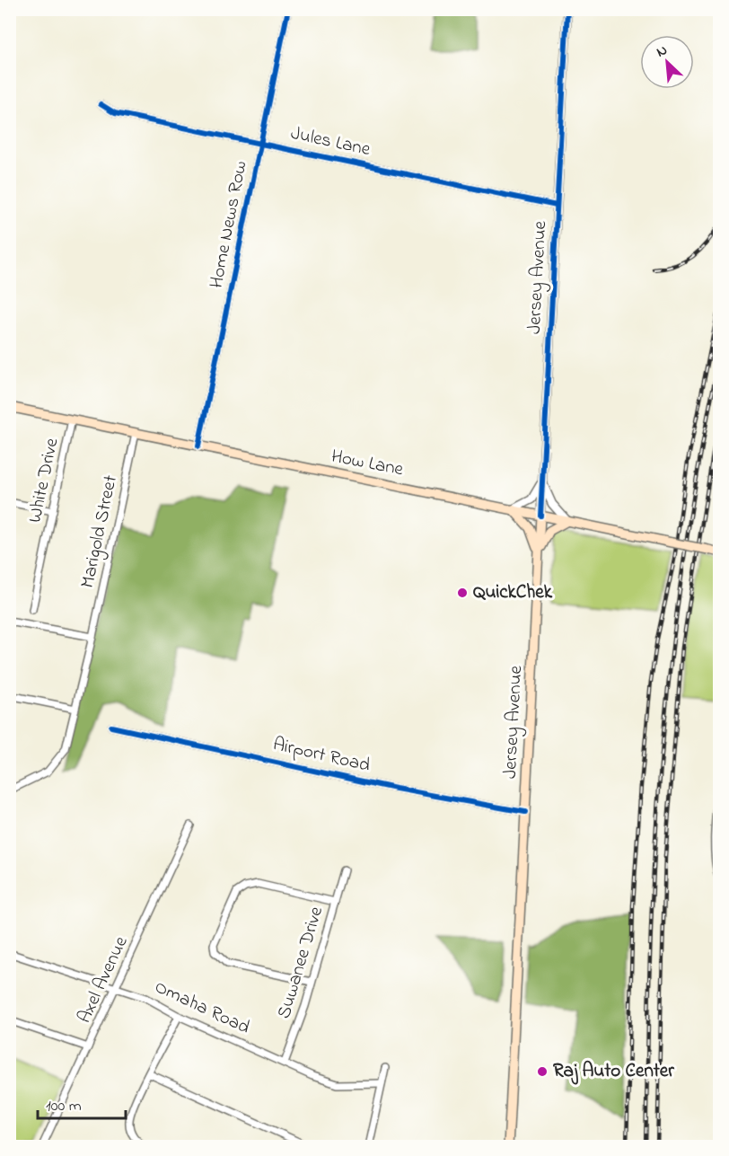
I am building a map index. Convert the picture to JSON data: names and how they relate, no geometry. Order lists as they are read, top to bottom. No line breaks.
{"streets":{"main road":["Jersey Avenue","How Lane"],"street":["Jules Lane","Home News Row","White Drive","Marigold Street","Airport Road","Suwanee Drive","Axel Avenue","Omaha Road"]},"crossings":[["Jules Lane","Home News Row"],["Jules Lane","Jersey Avenue"],["Home News Row","How Lane"],["Jersey Avenue","How Lane"],["Jersey Avenue","Airport Road"],["How Lane","White Drive"],["How Lane","Marigold Street"],["Suwanee Drive","Omaha Road"],["Axel Avenue","Omaha Road"]],"places":["QuickChek","Raj Auto Center"],"scale_bar":"100 m","north":"top left"}
